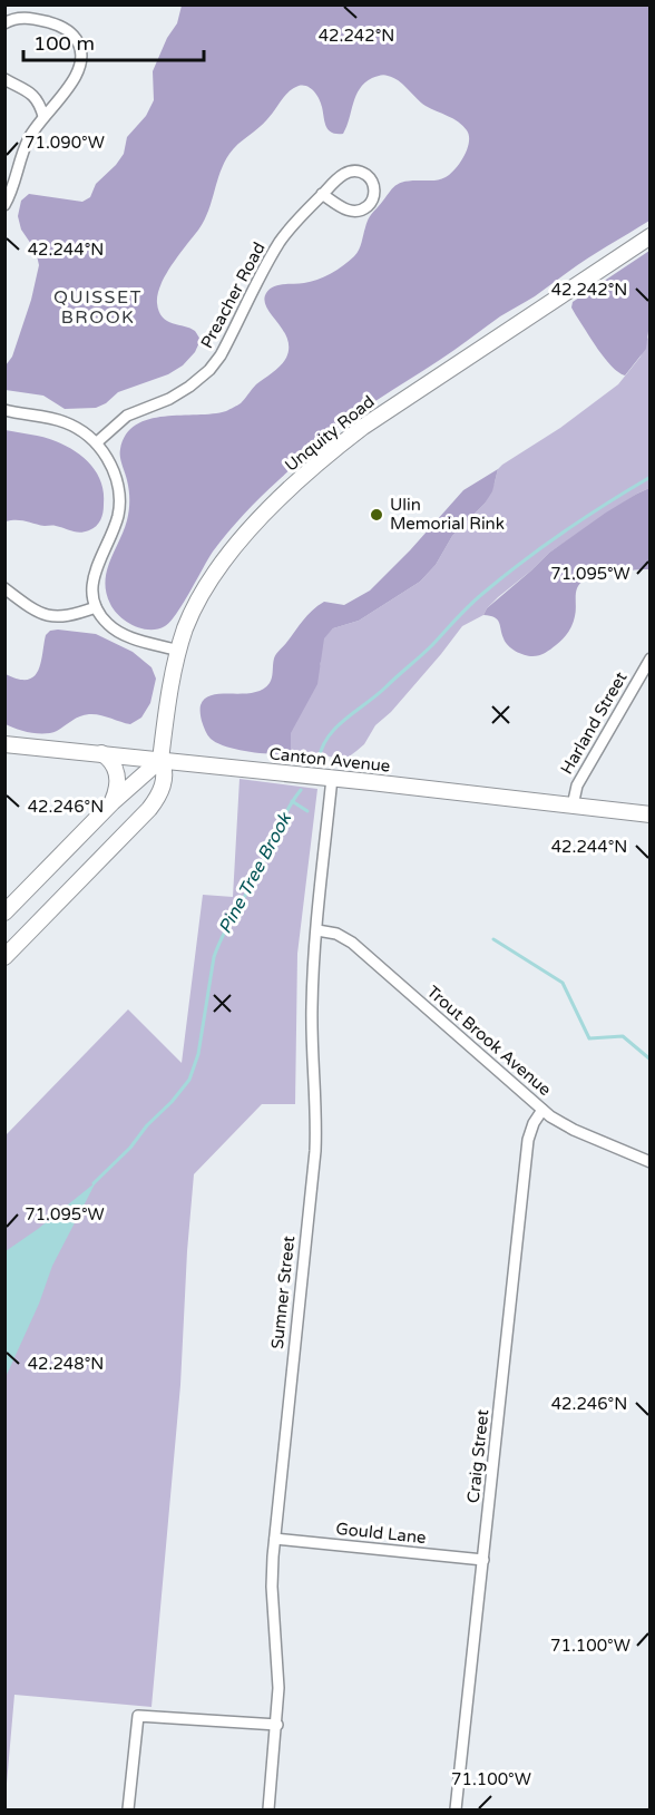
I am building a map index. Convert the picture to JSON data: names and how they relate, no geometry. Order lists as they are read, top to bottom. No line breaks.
{"streets":{"main road":["Unquity Road","Canton Avenue"],"street":["Preacher Road","Harland Street","Trout Brook Avenue","Sumner Street","Craig Street","Gould Lane"]},"crossings":[["Unquity Road","Canton Avenue"],["Harland Street","Canton Avenue"],["Canton Avenue","Sumner Street"],["Trout Brook Avenue","Sumner Street"],["Trout Brook Avenue","Craig Street"],["Sumner Street","Gould Lane"],["Craig Street","Gould Lane"]],"districts":["QUISSET BROOK"],"water":["Pine Tree Brook"],"places":["Ulin Memorial Rink"],"scale_bar":"100 m","coordinates":["42.242°N","71.090°W","42.244°N","71.095°W","42.246°N","42.248°N","71.100°W"]}
